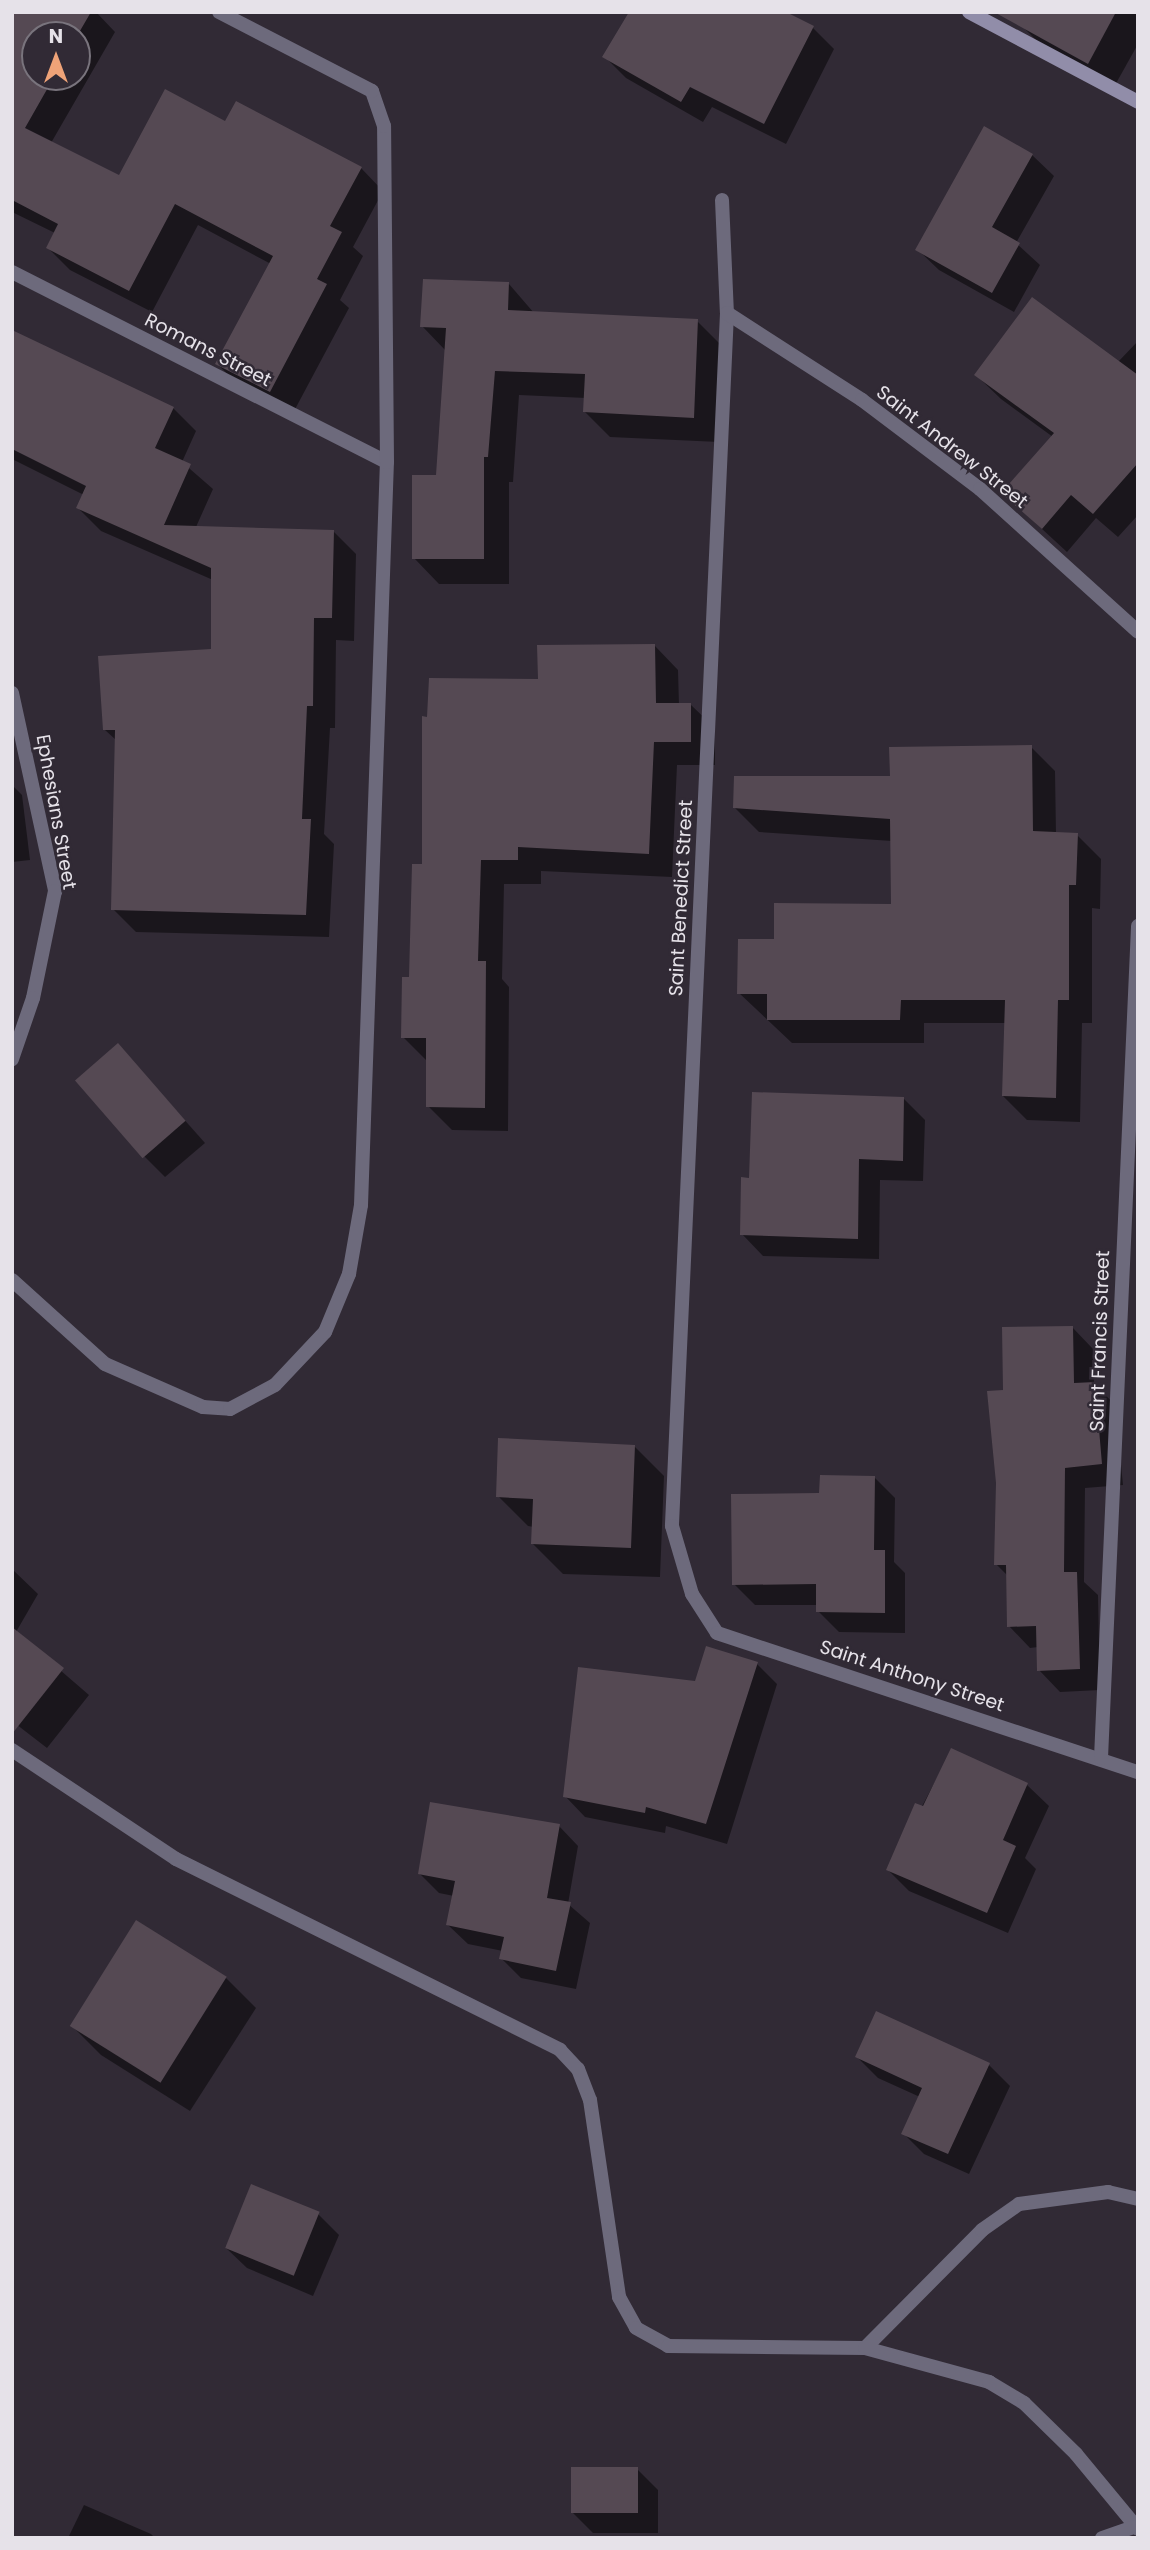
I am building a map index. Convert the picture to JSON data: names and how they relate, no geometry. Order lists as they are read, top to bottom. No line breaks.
{"streets":{"street":["Romans Street","Saint Andrew Street","Ephesians Street","Saint Benedict Street","Saint Francis Street","Saint Anthony Street"]},"crossings":[["Saint Andrew Street","Saint Benedict Street"],["Saint Benedict Street","Saint Anthony Street"],["Saint Francis Street","Saint Anthony Street"]],"north":"top"}
